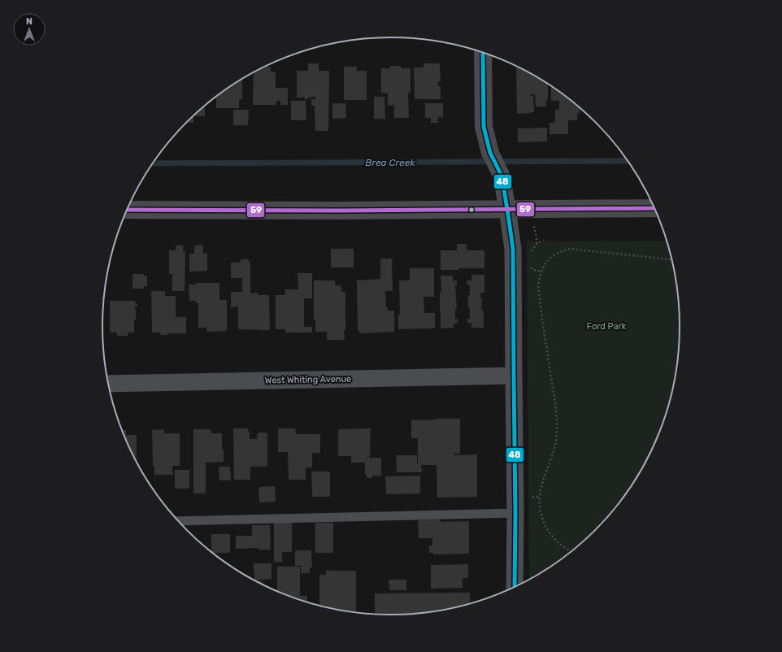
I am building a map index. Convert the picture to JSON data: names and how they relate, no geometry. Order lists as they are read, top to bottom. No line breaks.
{"streets":{"street":["West Whiting Avenue"]},"water":["Brea Creek"],"parks":["Ford Park"],"lines":["transit line 48","transit line 59"],"north":"top"}
